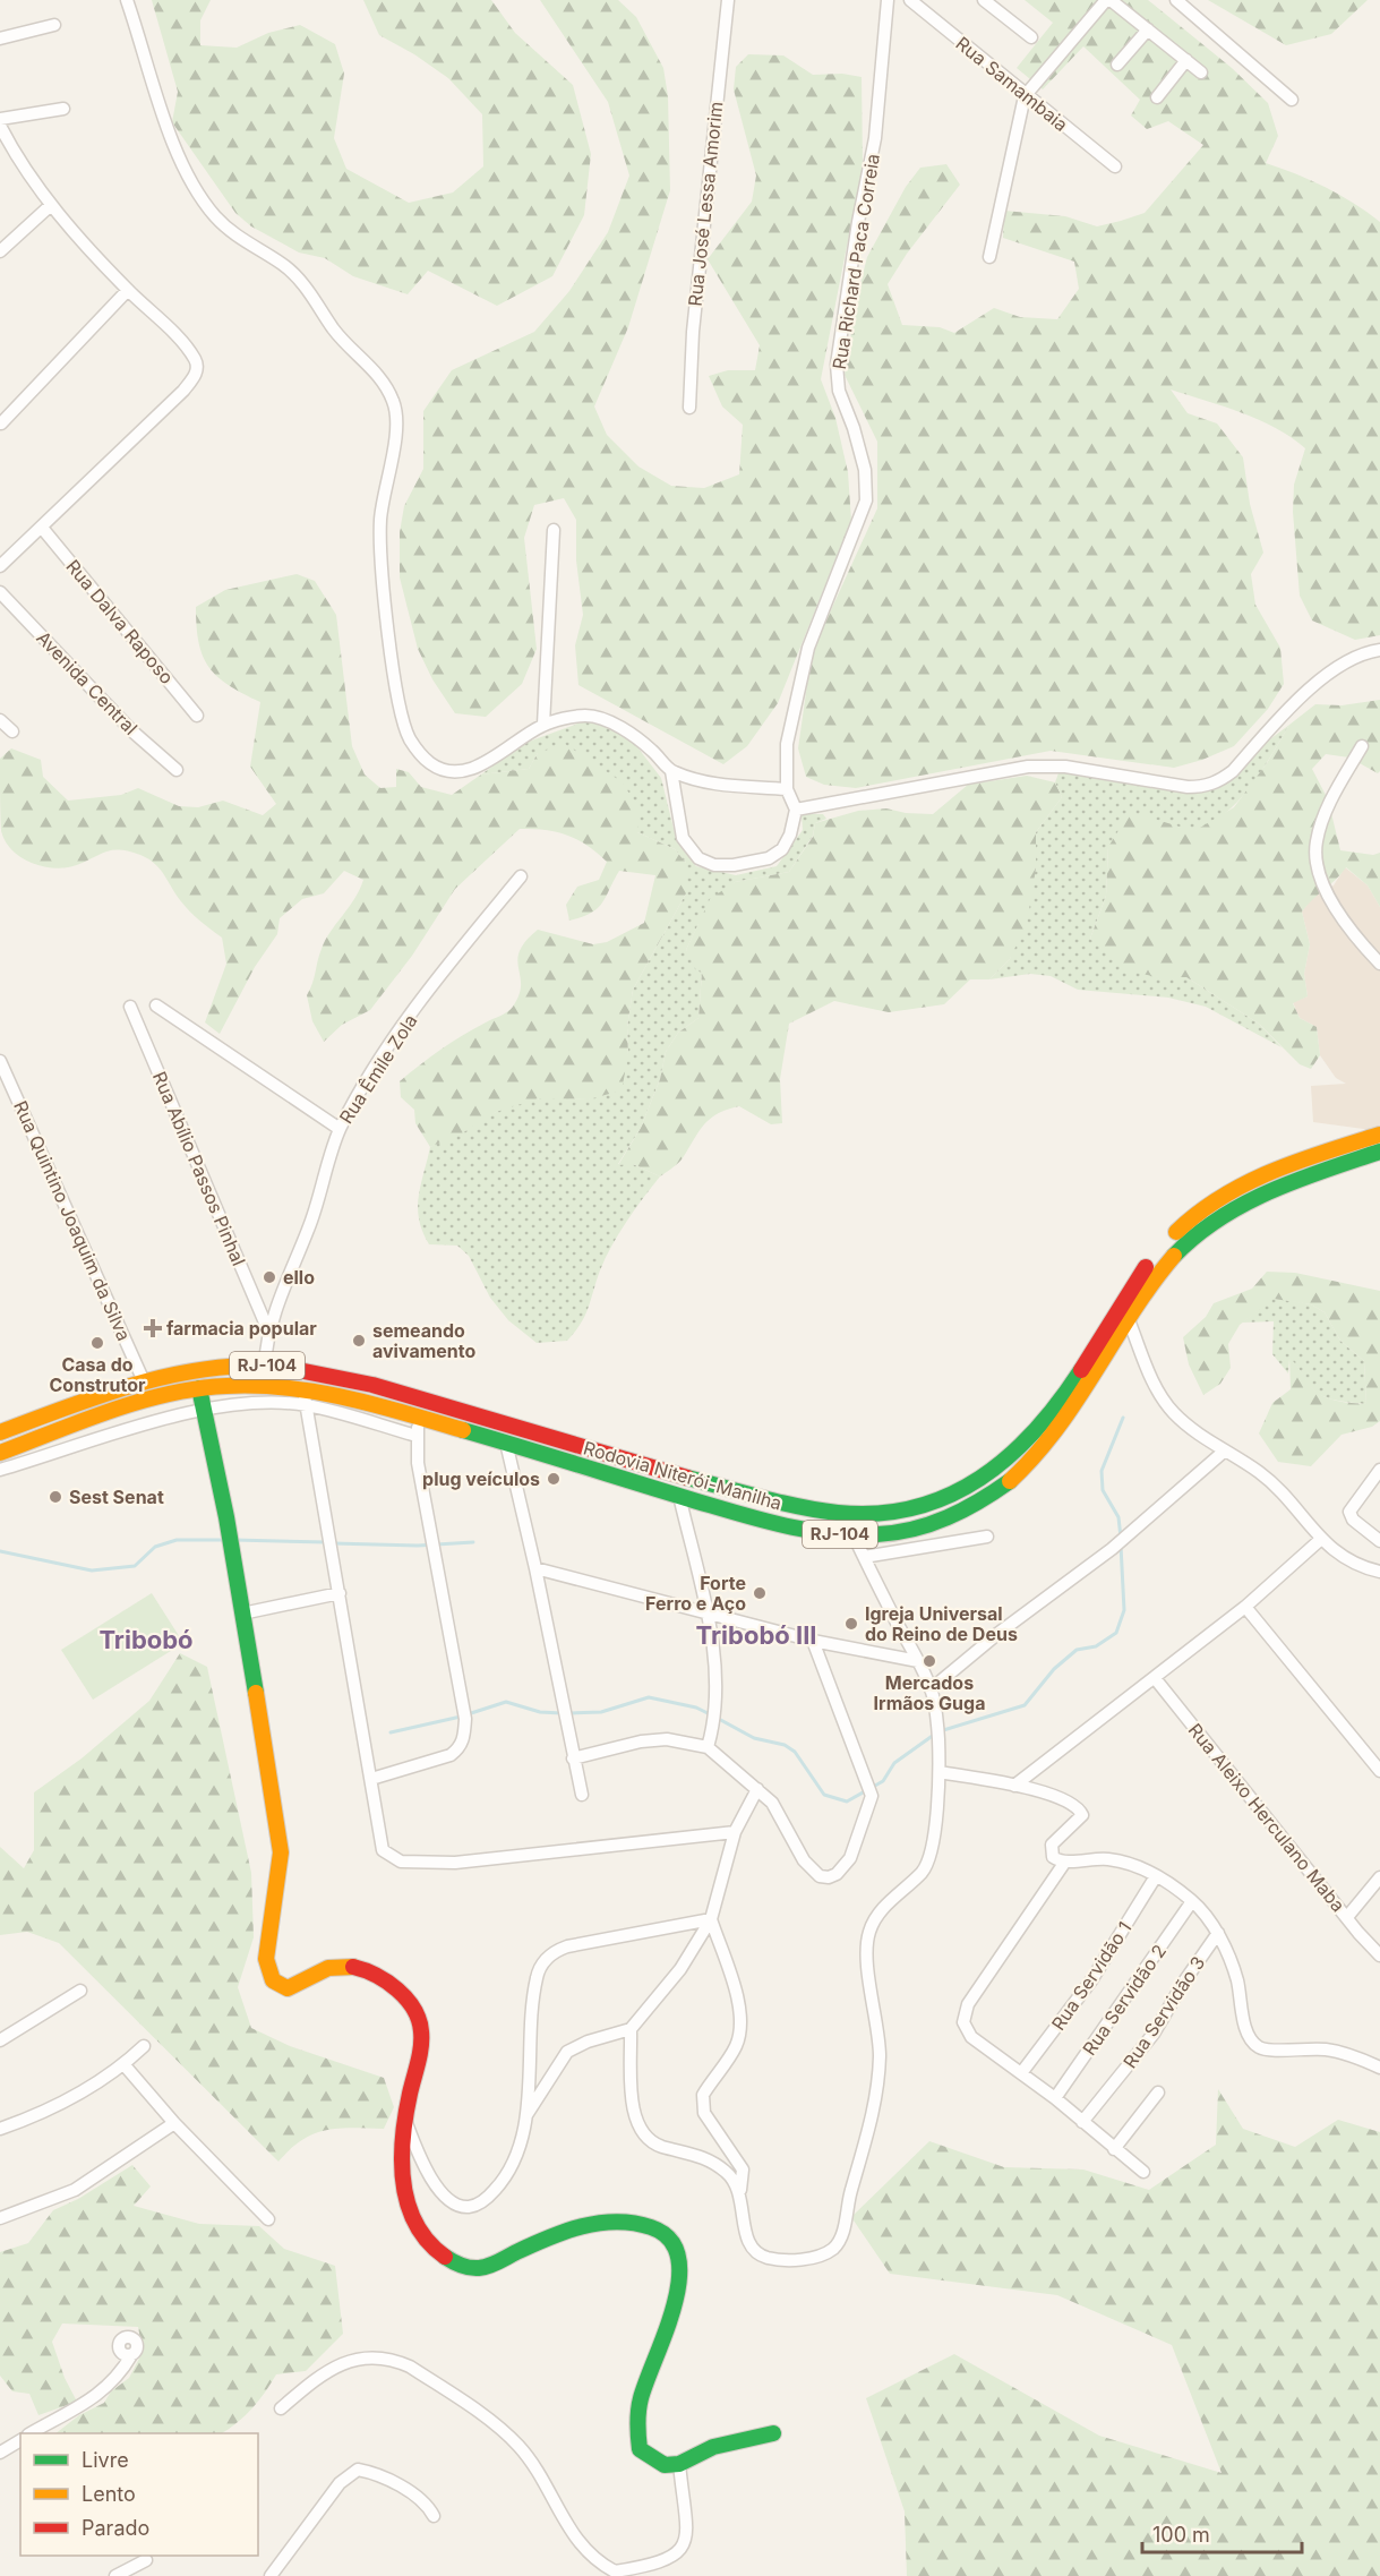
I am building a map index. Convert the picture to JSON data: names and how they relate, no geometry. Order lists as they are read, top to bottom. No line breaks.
{"streets":{"main road":["RJ-104","Rodovia Niterói-Manilha"],"street":["Rua Samambaia","Rua José Lessa Amorim","Rua Richard Paca Correia","Rua Dalva Raposo","Avenida Central","Rua Êmile Zola","Rua Abílio Passos Pinhal","Rua Quintino Joaquim da Silva","Rua Aleixo Herculano Maba","Rua Servidão 1","Rua Servidão 2","Rua Servidão 3"]},"crossings":[["Rua Êmile Zola","Rua Abílio Passos Pinhal"],["Rua Êmile Zola","Rodovia Niterói-Manilha"],["Rua Quintino Joaquim da Silva","Rodovia Niterói-Manilha"]],"districts":["Tribobó III","Tribobó"],"places":{"other":["ello","semeando avivamento","Casa do Construtor","plug veículos","Sest Senat","Forte Ferro e Aço","Igreja Universal do Reino de Deus","Mercados Irmãos Guga"],"health":["farmacia popular"]},"legend":["Livre","Lento","Parado"],"scale_bar":"100 m"}
